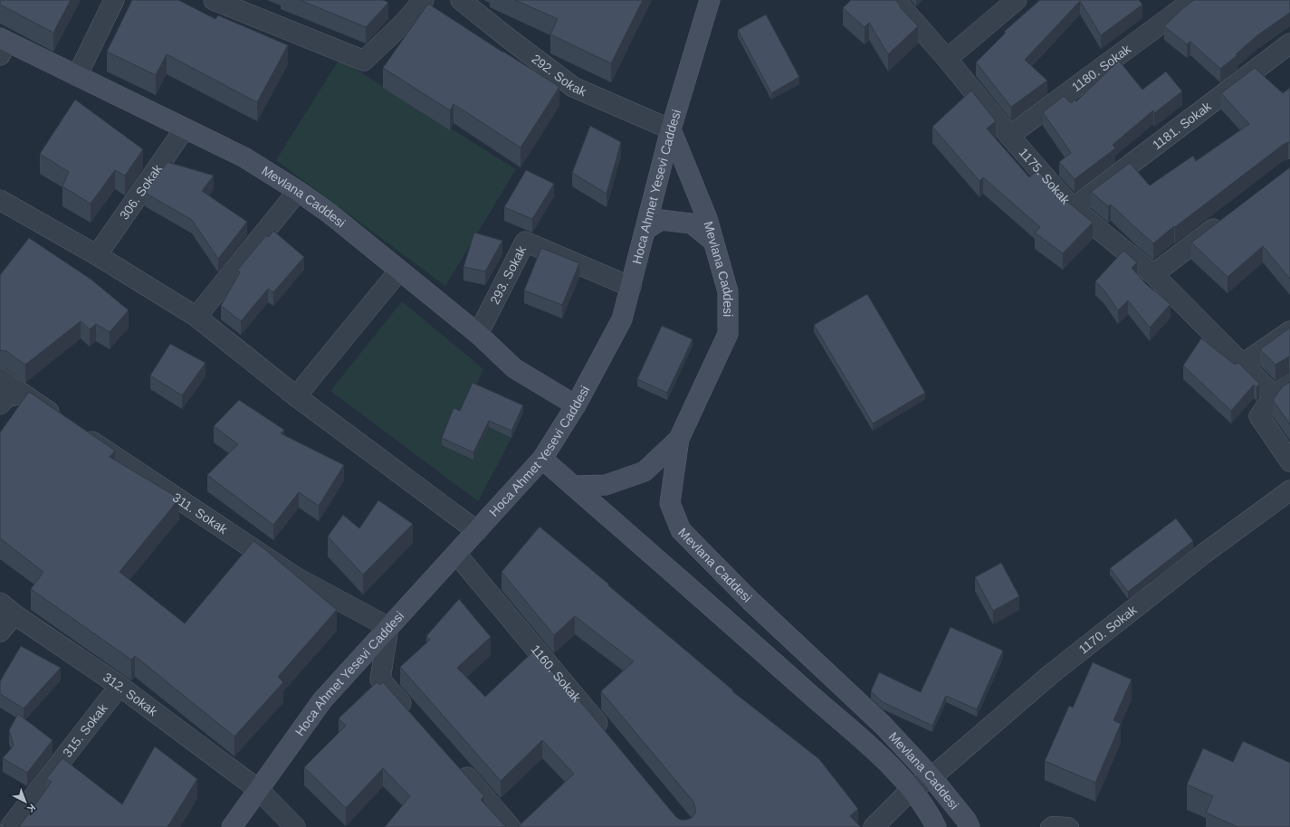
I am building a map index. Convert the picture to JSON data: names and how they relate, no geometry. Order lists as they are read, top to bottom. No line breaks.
{"streets":{"main road":["Hoca Ahmet Yesevi Caddesi","Mevlana Caddesi"],"street":["1180. Sokak","292. Sokak","1181. Sokak","1175. Sokak","306. Sokak","293. Sokak","311. Sokak","1170. Sokak","1160. Sokak","312. Sokak","315. Sokak"]},"crossings":[["1180. Sokak","1175. Sokak"],["292. Sokak","Hoca Ahmet Yesevi Caddesi"],["292. Sokak","Mevlana Caddesi"],["1181. Sokak","1175. Sokak"],["Hoca Ahmet Yesevi Caddesi","Mevlana Caddesi"],["Hoca Ahmet Yesevi Caddesi","293. Sokak"],["Hoca Ahmet Yesevi Caddesi","311. Sokak"],["Hoca Ahmet Yesevi Caddesi","1160. Sokak"],["Hoca Ahmet Yesevi Caddesi","312. Sokak"],["306. Sokak","Mevlana Caddesi"],["Mevlana Caddesi","293. Sokak"],["Mevlana Caddesi","1170. Sokak"],["312. Sokak","315. Sokak"]],"north":"bottom right"}
